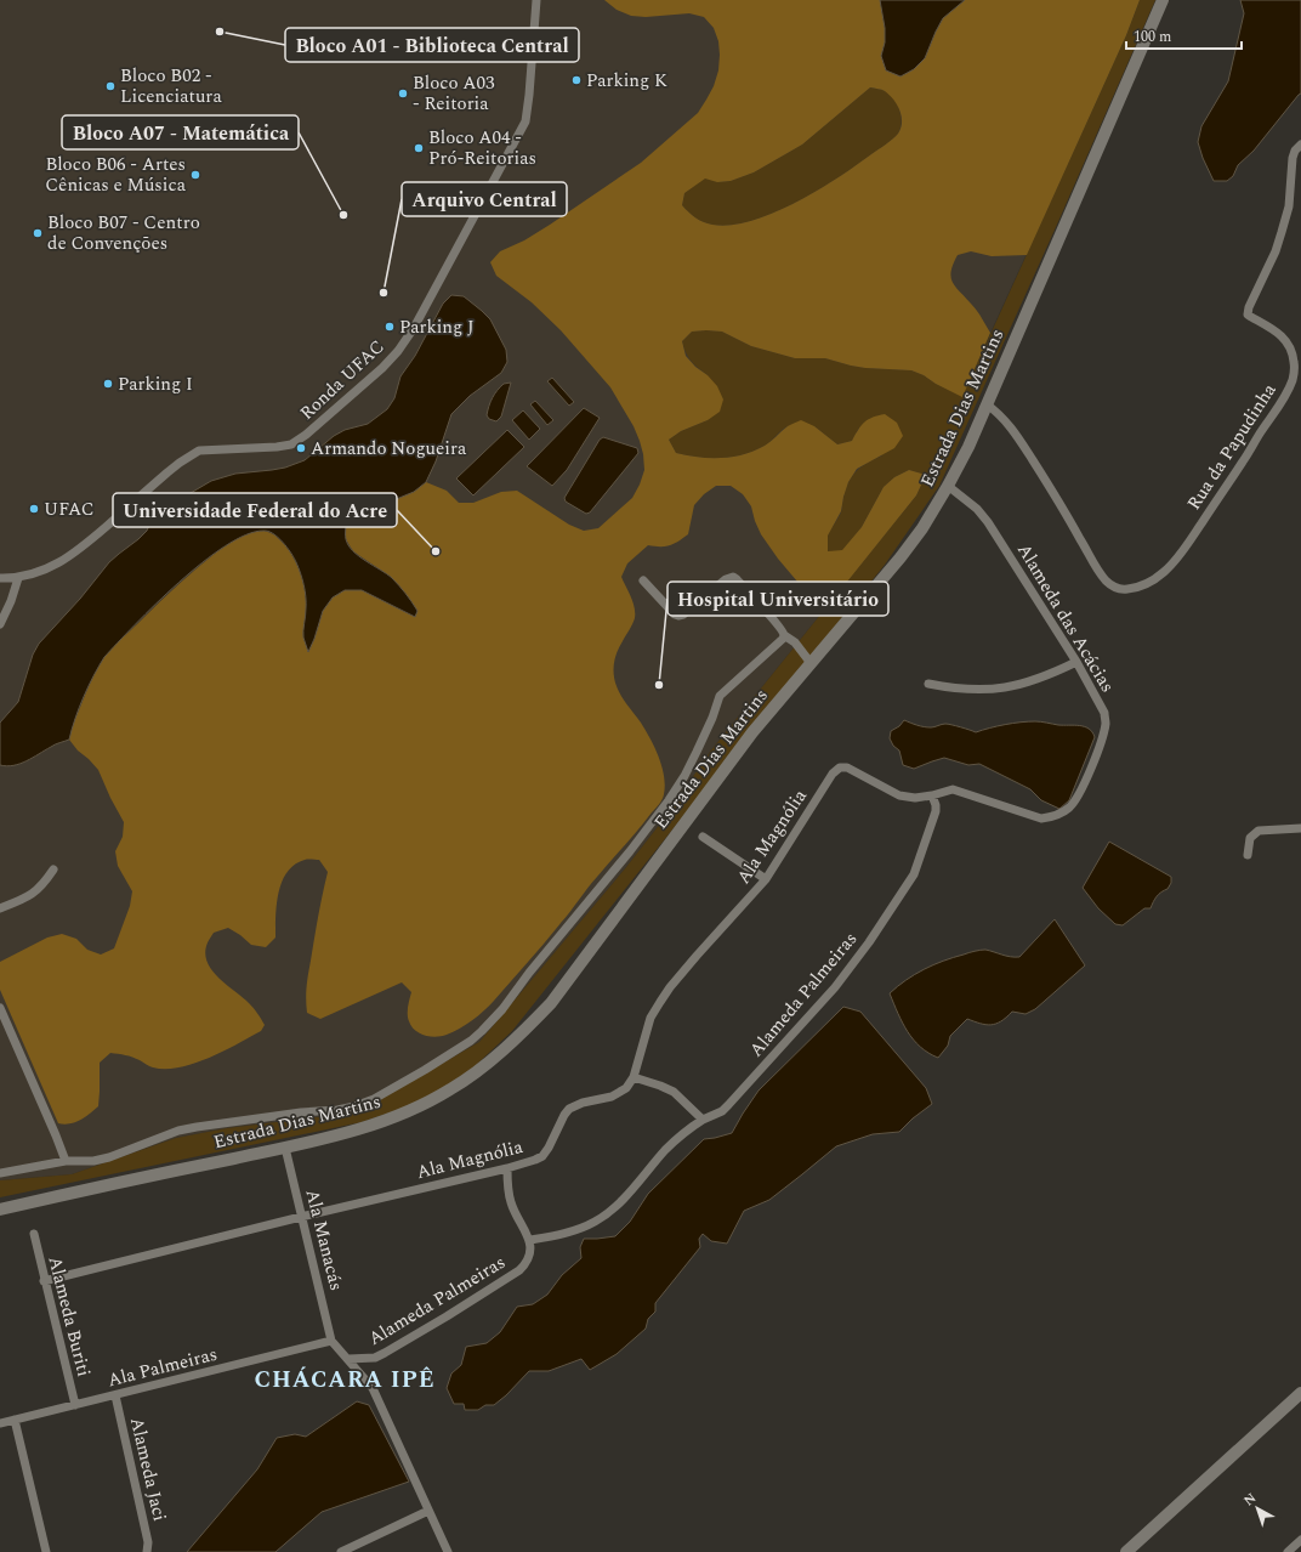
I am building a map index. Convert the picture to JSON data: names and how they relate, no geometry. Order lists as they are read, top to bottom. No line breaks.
{"streets":{"street":["Ronda UFAC","Estrada Dias Martins","Rua da Papudinha","Alameda das Acácias","Ala Magnólia","Alameda Palmeiras","Ala Manacás","Alameda Buriti","Ala Palmeiras","Alameda Jaci"]},"crossings":[["Estrada Dias Martins","Rua da Papudinha"],["Estrada Dias Martins","Alameda das Acácias"],["Estrada Dias Martins","Ala Manacás"],["Alameda das Acácias","Ala Magnólia"],["Alameda das Acácias","Alameda Palmeiras"],["Ala Magnólia","Ala Manacás"],["Ala Magnólia","Alameda Buriti"],["Ala Manacás","Ala Palmeiras"],["Alameda Buriti","Ala Palmeiras"],["Ala Palmeiras","Alameda Jaci"]],"districts":["CHÁCARA IPÊ"],"places":["Bloco A01 - Biblioteca Central","Parking K","Bloco B02 - Licenciatura","Bloco A03 - Reitoria","Bloco A04 - Pró-Reitorias","Bloco B06 - Artes Cênicas e Música","Bloco A07 - Matemática","Bloco B07 - Centro de Convenções","Arquivo Central","Parking J","Parking I","Armando Nogueira","UFAC","Universidade Federal do Acre","Hospital Universitário"],"scale_bar":"100 m","north":"top left"}
